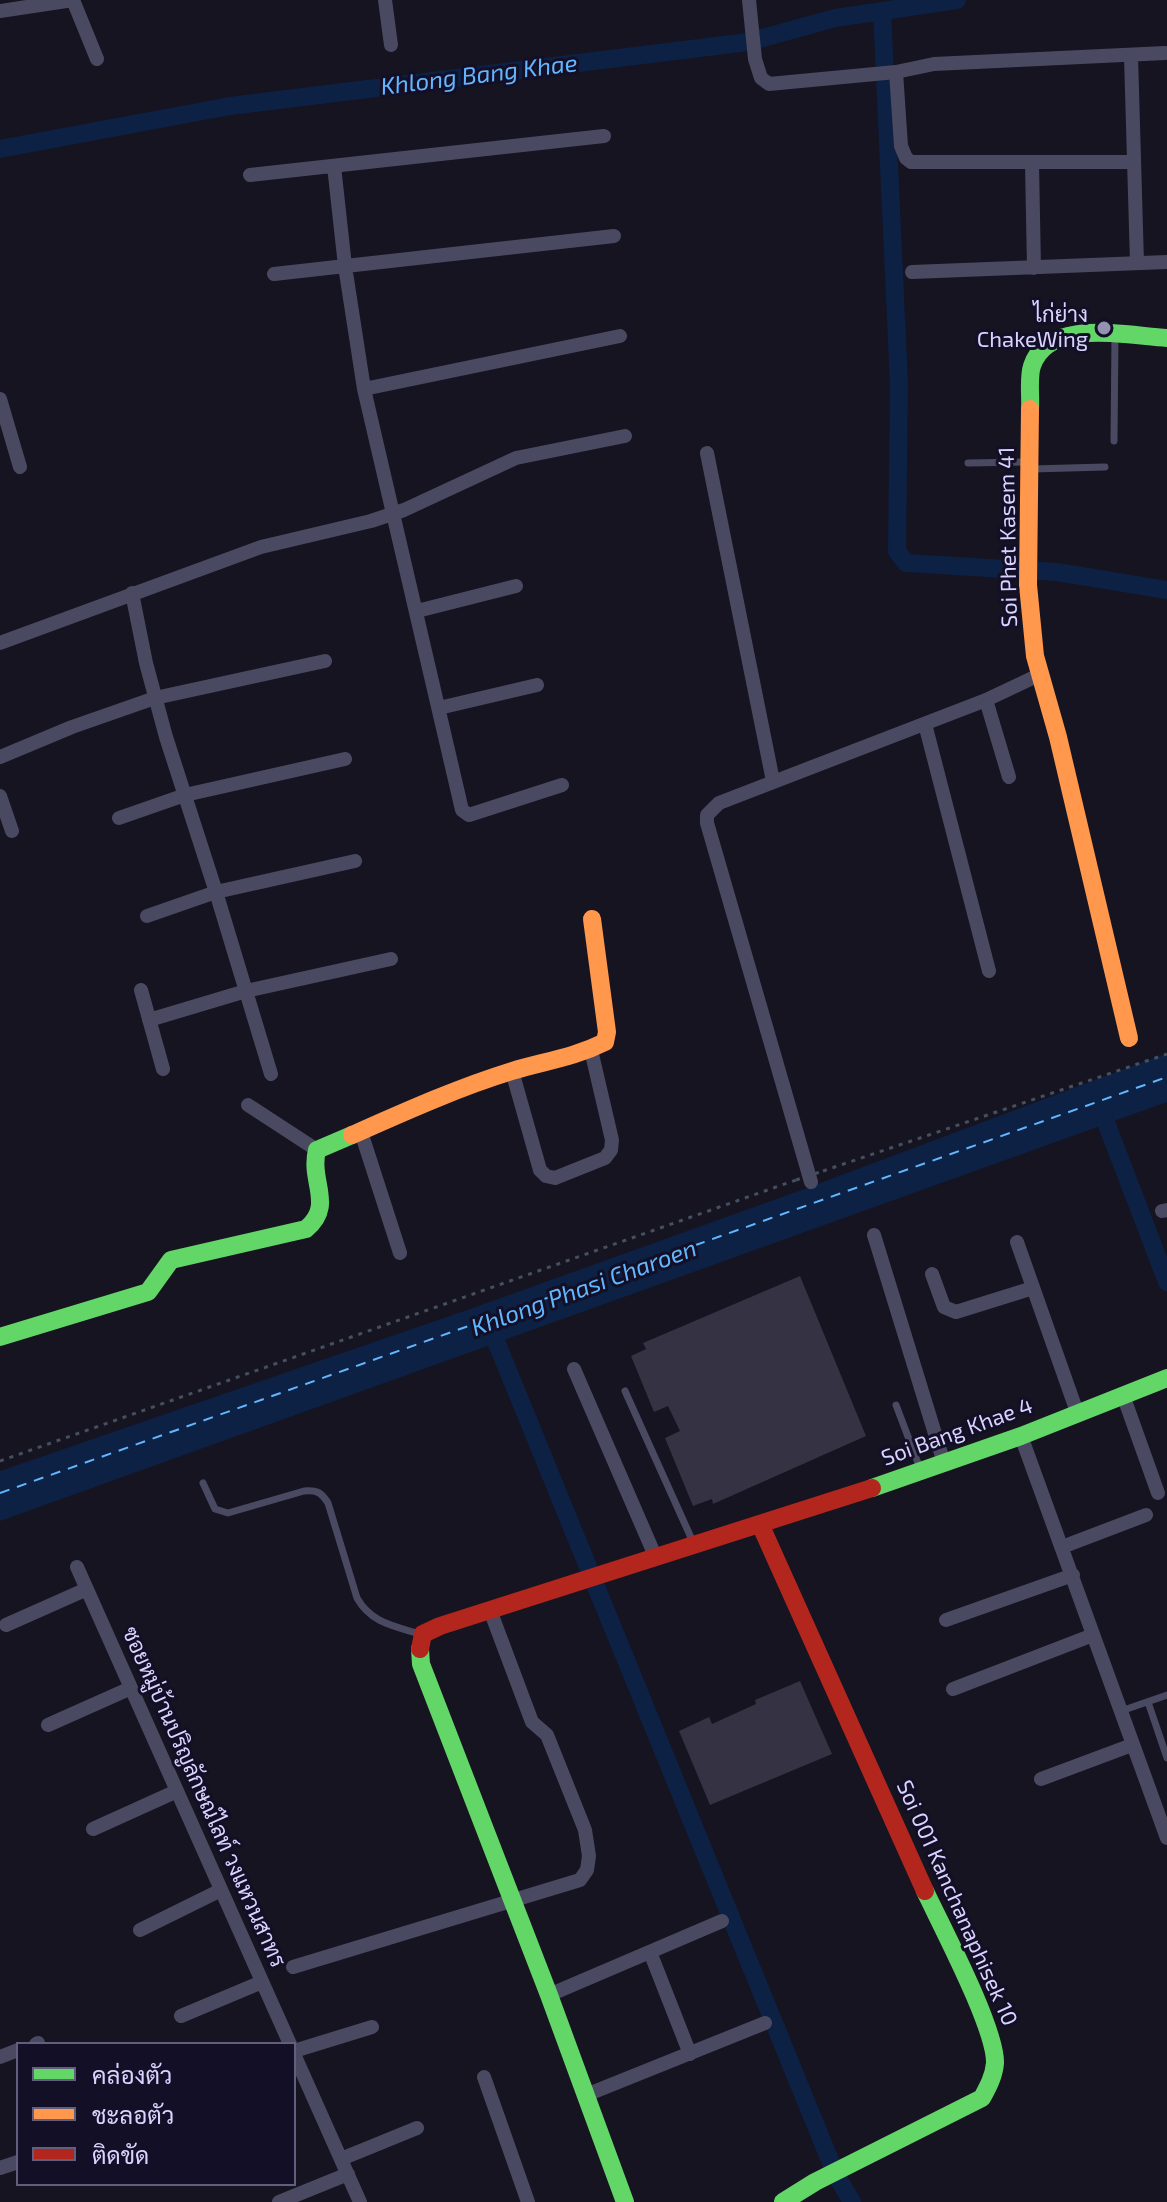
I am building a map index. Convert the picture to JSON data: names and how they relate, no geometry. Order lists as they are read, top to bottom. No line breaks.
{"streets":{"street":["Soi Phet Kasem 41","Soi Bang Khae 4","ซอยหมู่บ้านปริญลักษณ์ไลท์ วงแหวนสาทร","Soi 001 Kanchanaphisek 10"]},"crossings":[["Soi Bang Khae 4","Soi 001 Kanchanaphisek 10"]],"water":["Khlong Bang Khae","Khlong Phasi Charoen"],"places":["ไก่ย่าง ChakeWing"],"legend":["คล่องตัว","ชะลอตัว","ติดขัด"]}
